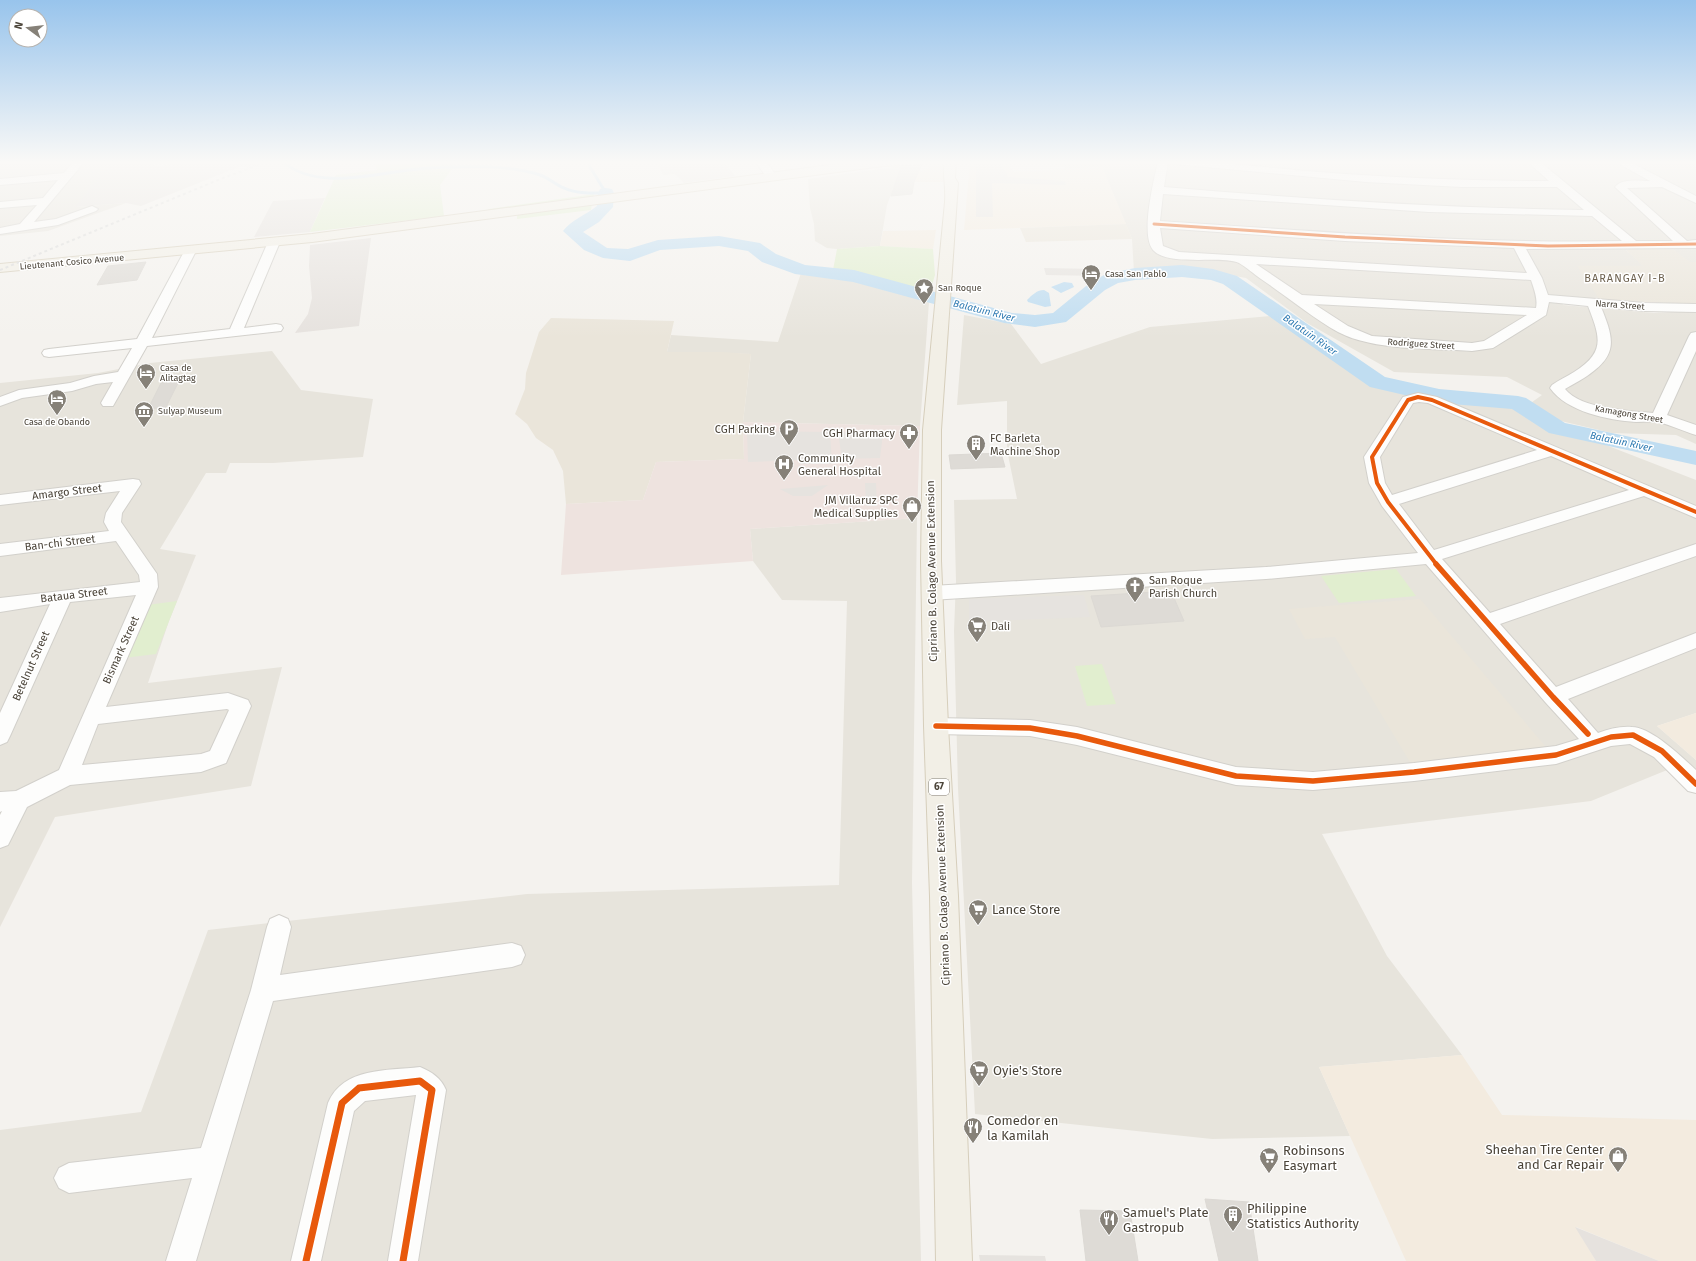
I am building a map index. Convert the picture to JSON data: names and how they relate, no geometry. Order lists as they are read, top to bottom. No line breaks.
{"streets":{"main road":["Lieutenant Cosico Avenue","Cipriano B. Colago Avenue Extension","67"],"street":["Narra Street","Rodriguez Street","Kamagong Street","Amargo Street","Ban-chi Street","Bataua Street","Bismark Street","Betelnut Street"]},"crossings":[["Narra Street","Kamagong Street"],["Amargo Street","Ban-chi Street"],["Bataua Street","Bismark Street"],["Bataua Street","Betelnut Street"]],"districts":["BARANGAY I-B"],"water":["Balatuin River"],"places":{"hotel":["Casa San Pablo","Casa de Alitagtag","Casa de Obando"],"place":["San Roque"],"museum":["Sulyap Museum"],"parking":["CGH Parking"],"pharmacy":["CGH Pharmacy"],"building":["FC Barleta Machine Shop","Philippine Statistics Authority"],"hospital":["Community General Hospital"],"shop":["JM Villaruz SPC Medical Supplies","Sheehan Tire Center and Car Repair"],"church":["San Roque Parish Church"],"supermarket":["Dali","Lance Store","Oyie's Store","Robinsons Easymart"],"restaurant":["Comedor en la Kamilah","Samuel's Plate Gastropub"]},"north":"left"}
